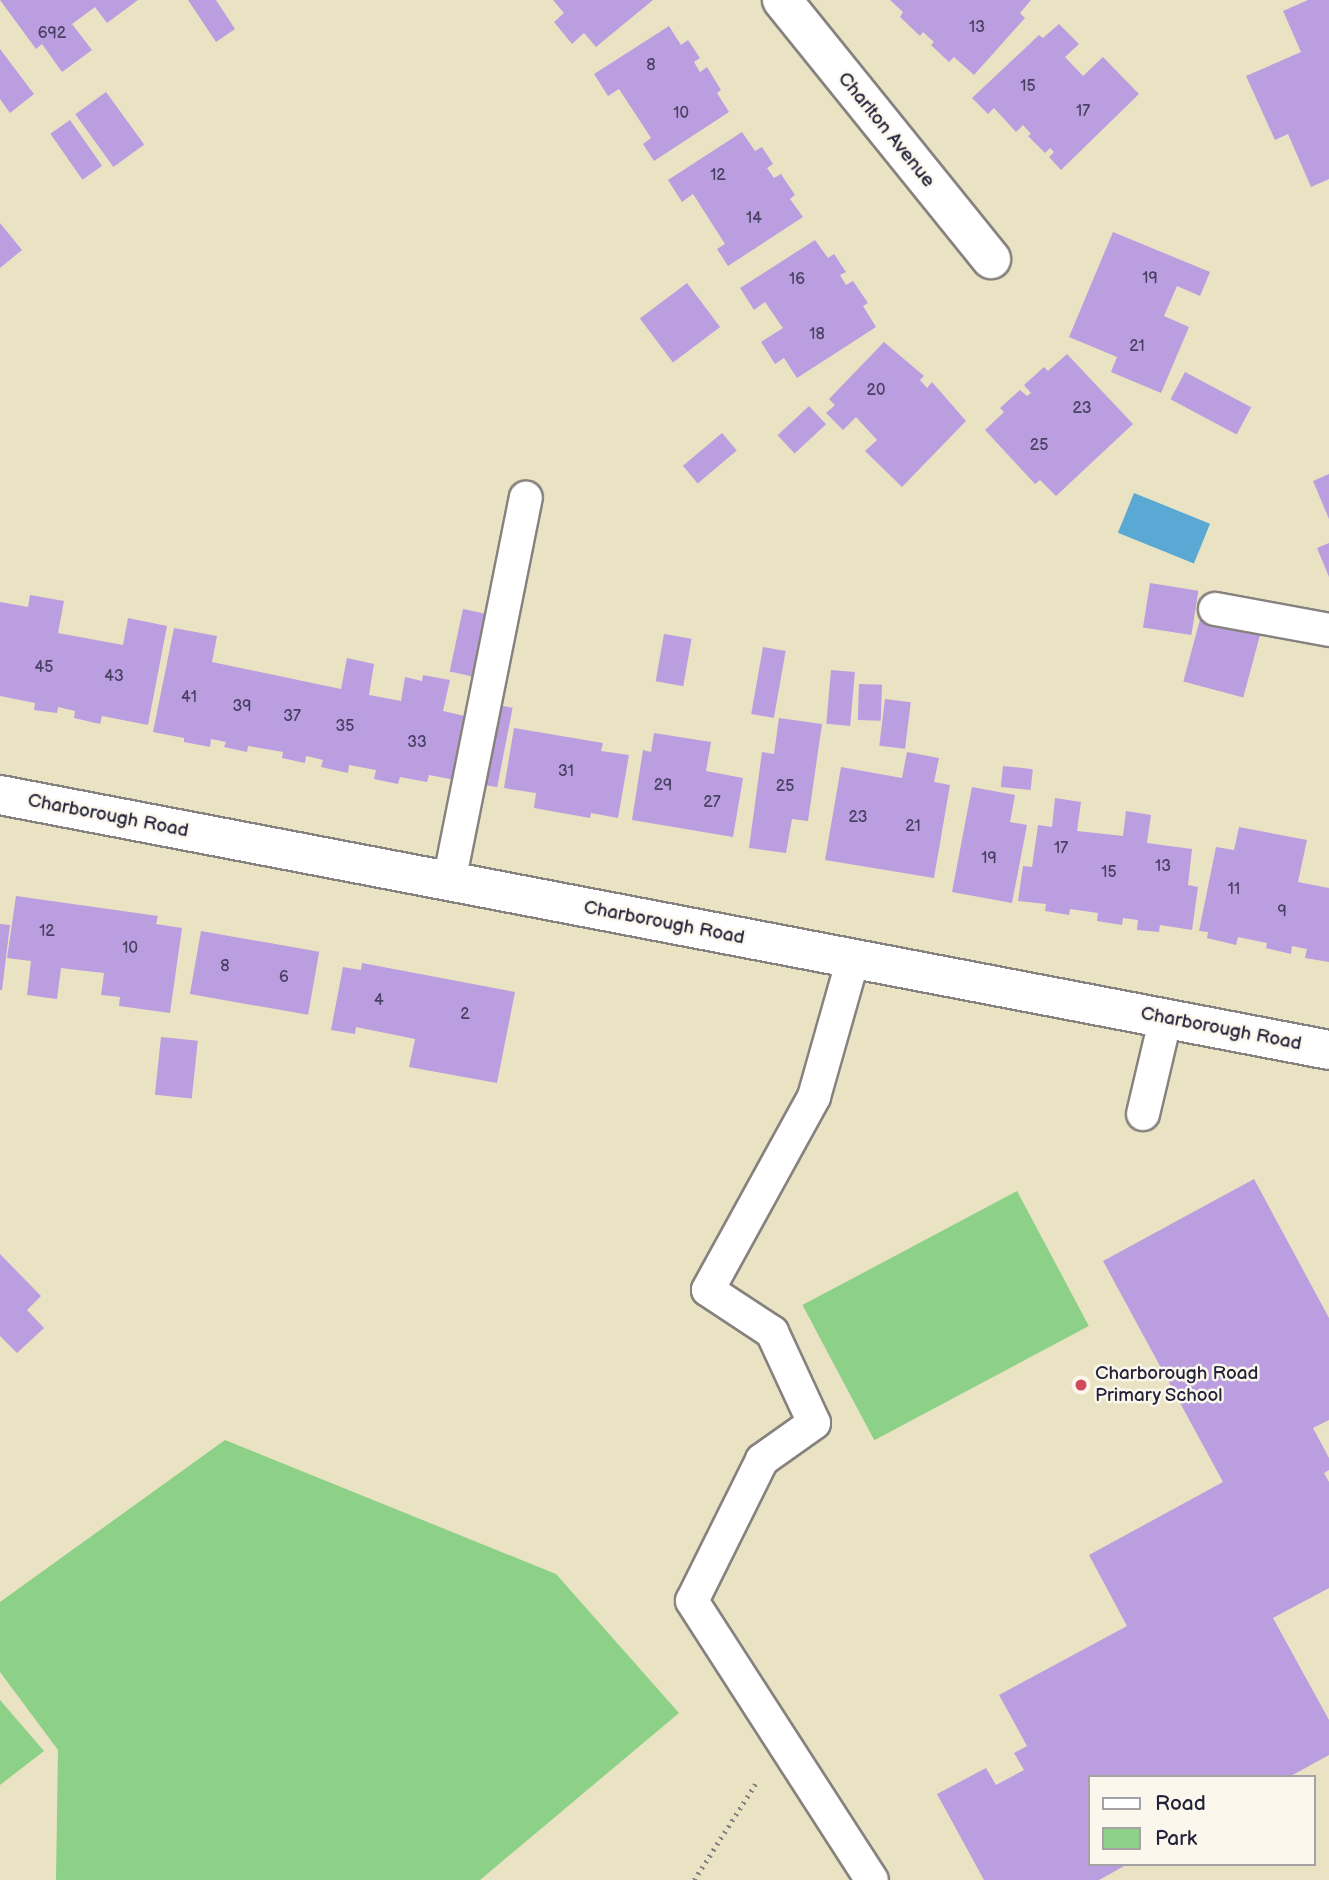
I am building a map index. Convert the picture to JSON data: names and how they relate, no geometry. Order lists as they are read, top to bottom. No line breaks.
{"streets":{"street":["Charlton Avenue","Charborough Road"]},"places":["Charborough Road Primary School"],"house_numbers":["13","692","8","15","17","10","12","14","19","16","18","21","20","23","25","45","43","41","39","37","35","33","31","29","25","27","23","21","17","19","13","15","11","9","12","10","8","6","4","2"],"legend":["Road","Park"]}
